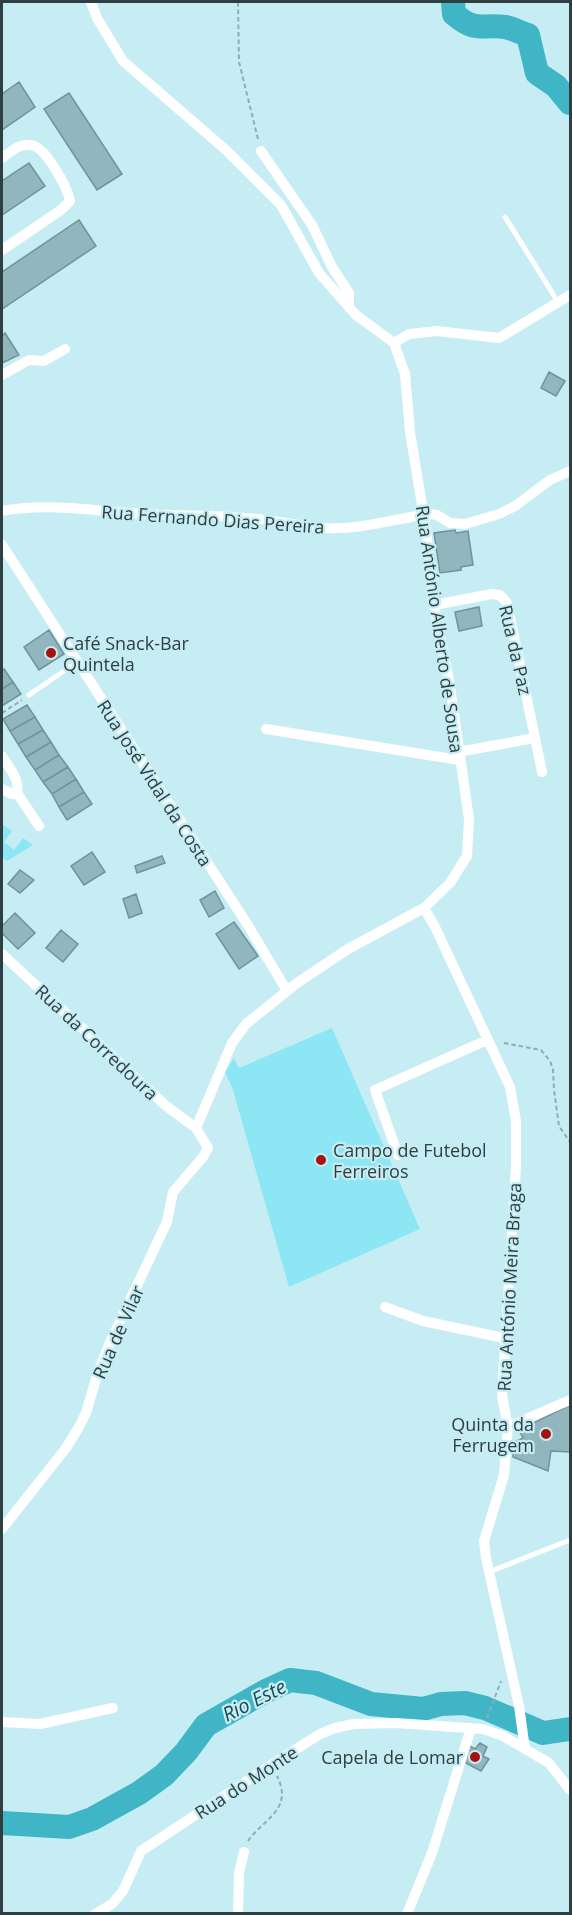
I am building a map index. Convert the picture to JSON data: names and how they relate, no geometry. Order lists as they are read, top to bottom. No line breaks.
{"streets":{"street":["Rua Fernando Dias Pereira","Rua António Alberto de Sousa","Rua da Paz","Rua José Vidal da Costa","Rua da Corredoura","Rua António Meira Braga","Rua de Vilar","Rua do Monte"]},"crossings":[["Rua Fernando Dias Pereira","Rua António Alberto de Sousa"],["Rua António Alberto de Sousa","Rua da Paz"],["Rua António Alberto de Sousa","Rua António Meira Braga"],["Rua da Corredoura","Rua de Vilar"],["Rua António Meira Braga","Rua do Monte"]],"water":["Rio Este"],"places":["Café Snack-Bar Quintela","Campo de Futebol Ferreiros","Quinta da Ferrugem","Capela de Lomar"]}
